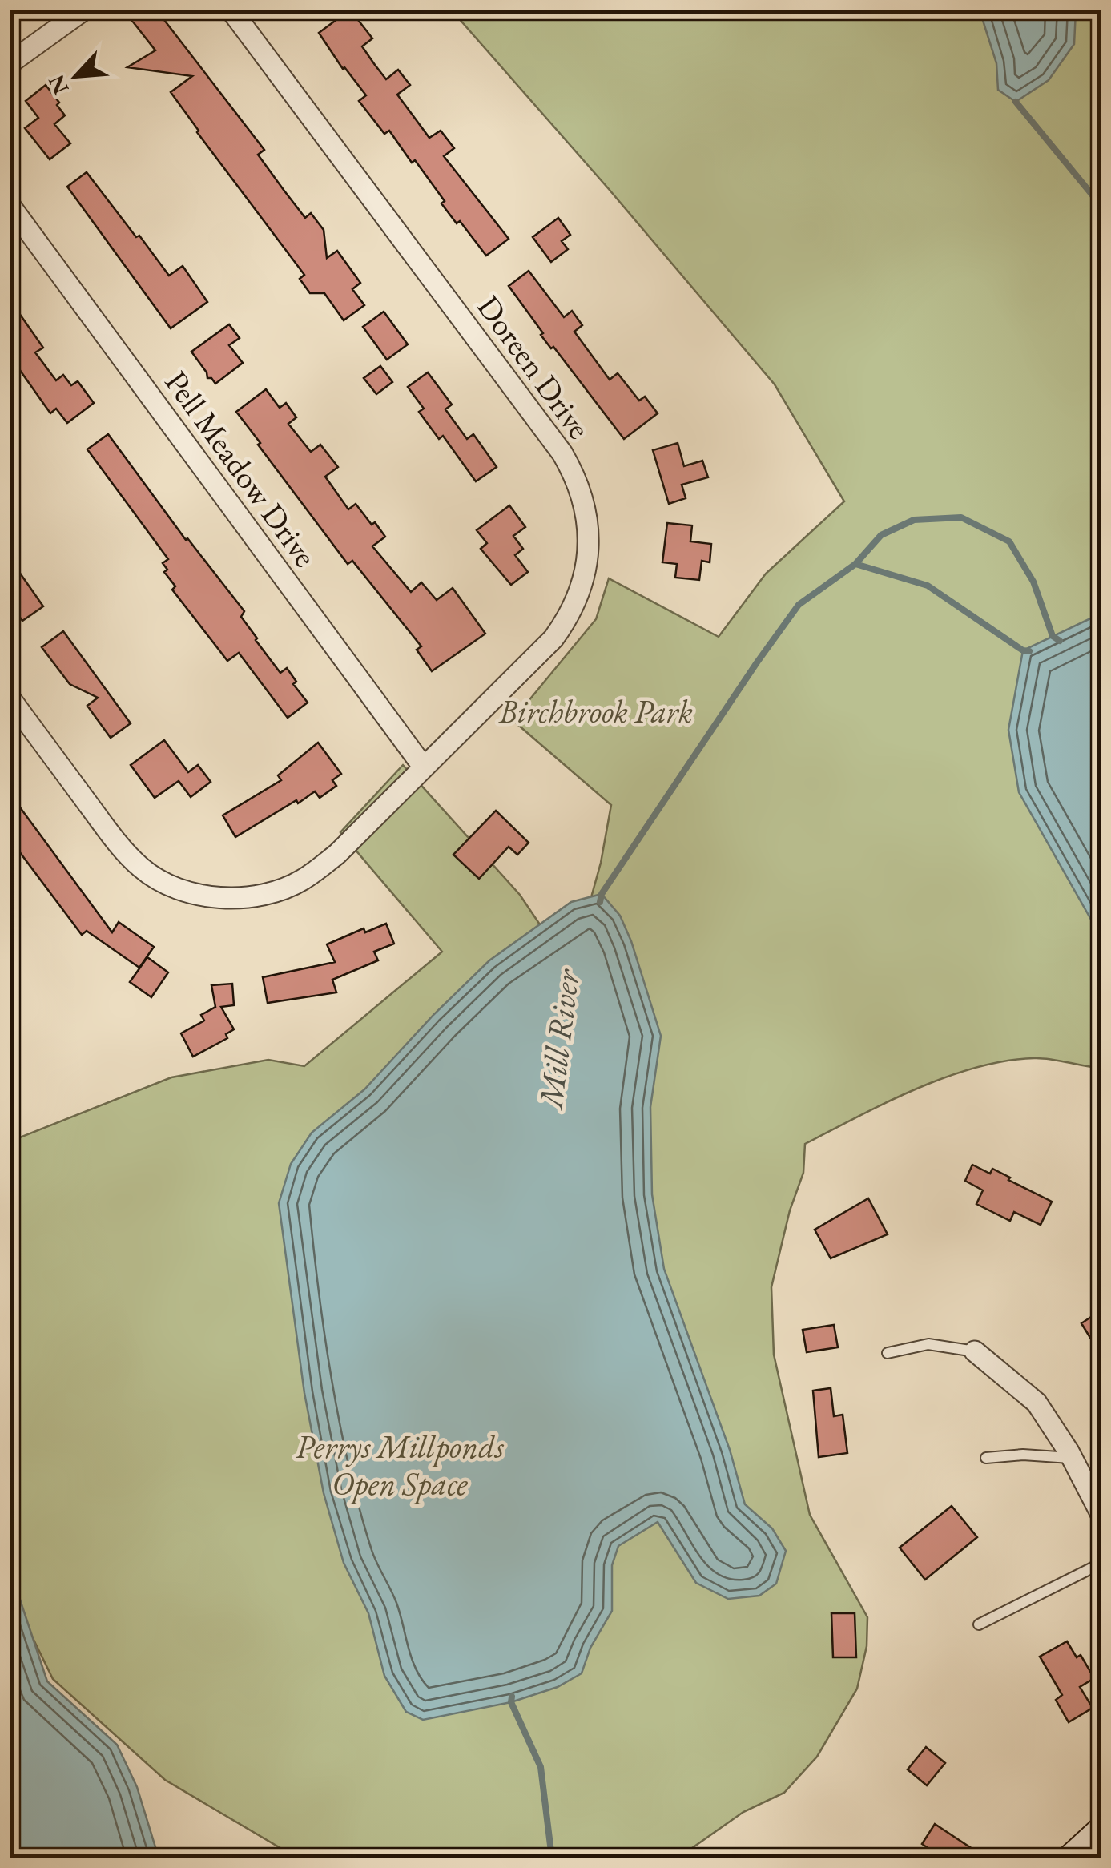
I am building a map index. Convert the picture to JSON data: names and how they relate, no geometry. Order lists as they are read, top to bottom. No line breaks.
{"streets":{"street":["Doreen Drive","Pell Meadow Drive"]},"crossings":[["Doreen Drive","Pell Meadow Drive"]],"water":["Mill River"],"parks":["Birchbrook Park","Perrys Millponds Open Space"],"north":"bottom left"}
